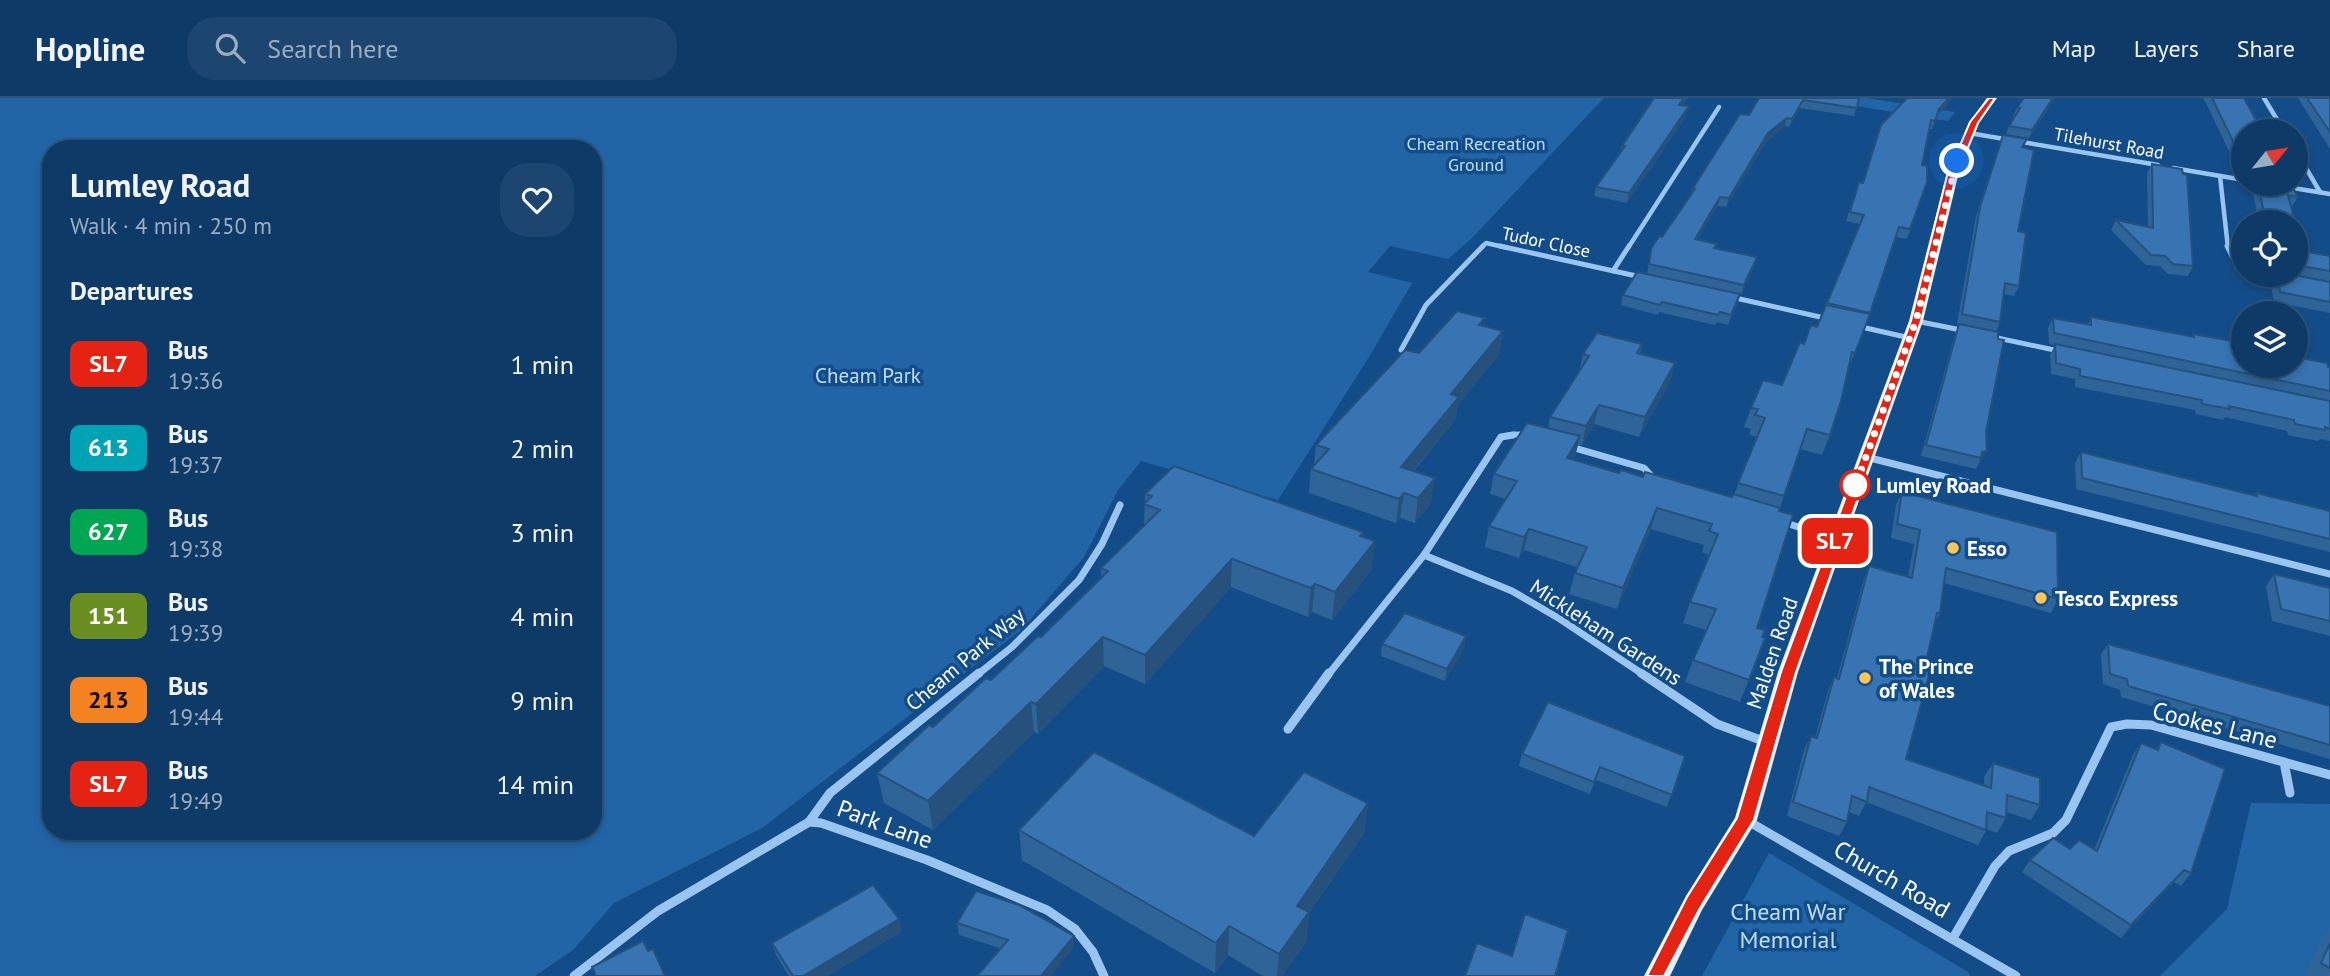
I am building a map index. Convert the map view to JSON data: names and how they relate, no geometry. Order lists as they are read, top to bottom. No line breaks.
{"streets":{"main road":["Malden Road"],"street":["Tilehurst Road","Tudor Close","Mickleham Gardens","Cheam Park Way","Cookes Lane","Park Lane","Church Road"]},"crossings":[["Tilehurst Road","Malden Road"],["Mickleham Gardens","Malden Road"],["Malden Road","Church Road"],["Cheam Park Way","Park Lane"],["Cookes Lane","Church Road"]],"parks":["Cheam Recreation Ground","Cheam Park","Cheam War Memorial"],"places":["Lumley Road","Esso","Tesco Express","The Prince of Wales"],"lines":["bus line SL7"],"north":"top right","page":{"header":"Hopline","search":"Search here","nav":["Map","Layers","Share"],"on_map":"SL7","heading":[["Lumley Road","Walk · 4 min · 250 m"],"Departures"],"list":[{"mark":"SL7","name":"Bus","note":"19:36","value":"1 min"},{"mark":"613","name":"Bus","note":"19:37","value":"2 min"},{"mark":"627","name":"Bus","note":"19:38","value":"3 min"},{"mark":"151","name":"Bus","note":"19:39","value":"4 min"},{"mark":"213","name":"Bus","note":"19:44","value":"9 min"},{"mark":"SL7","name":"Bus","note":"19:49","value":"14 min"}]}}
